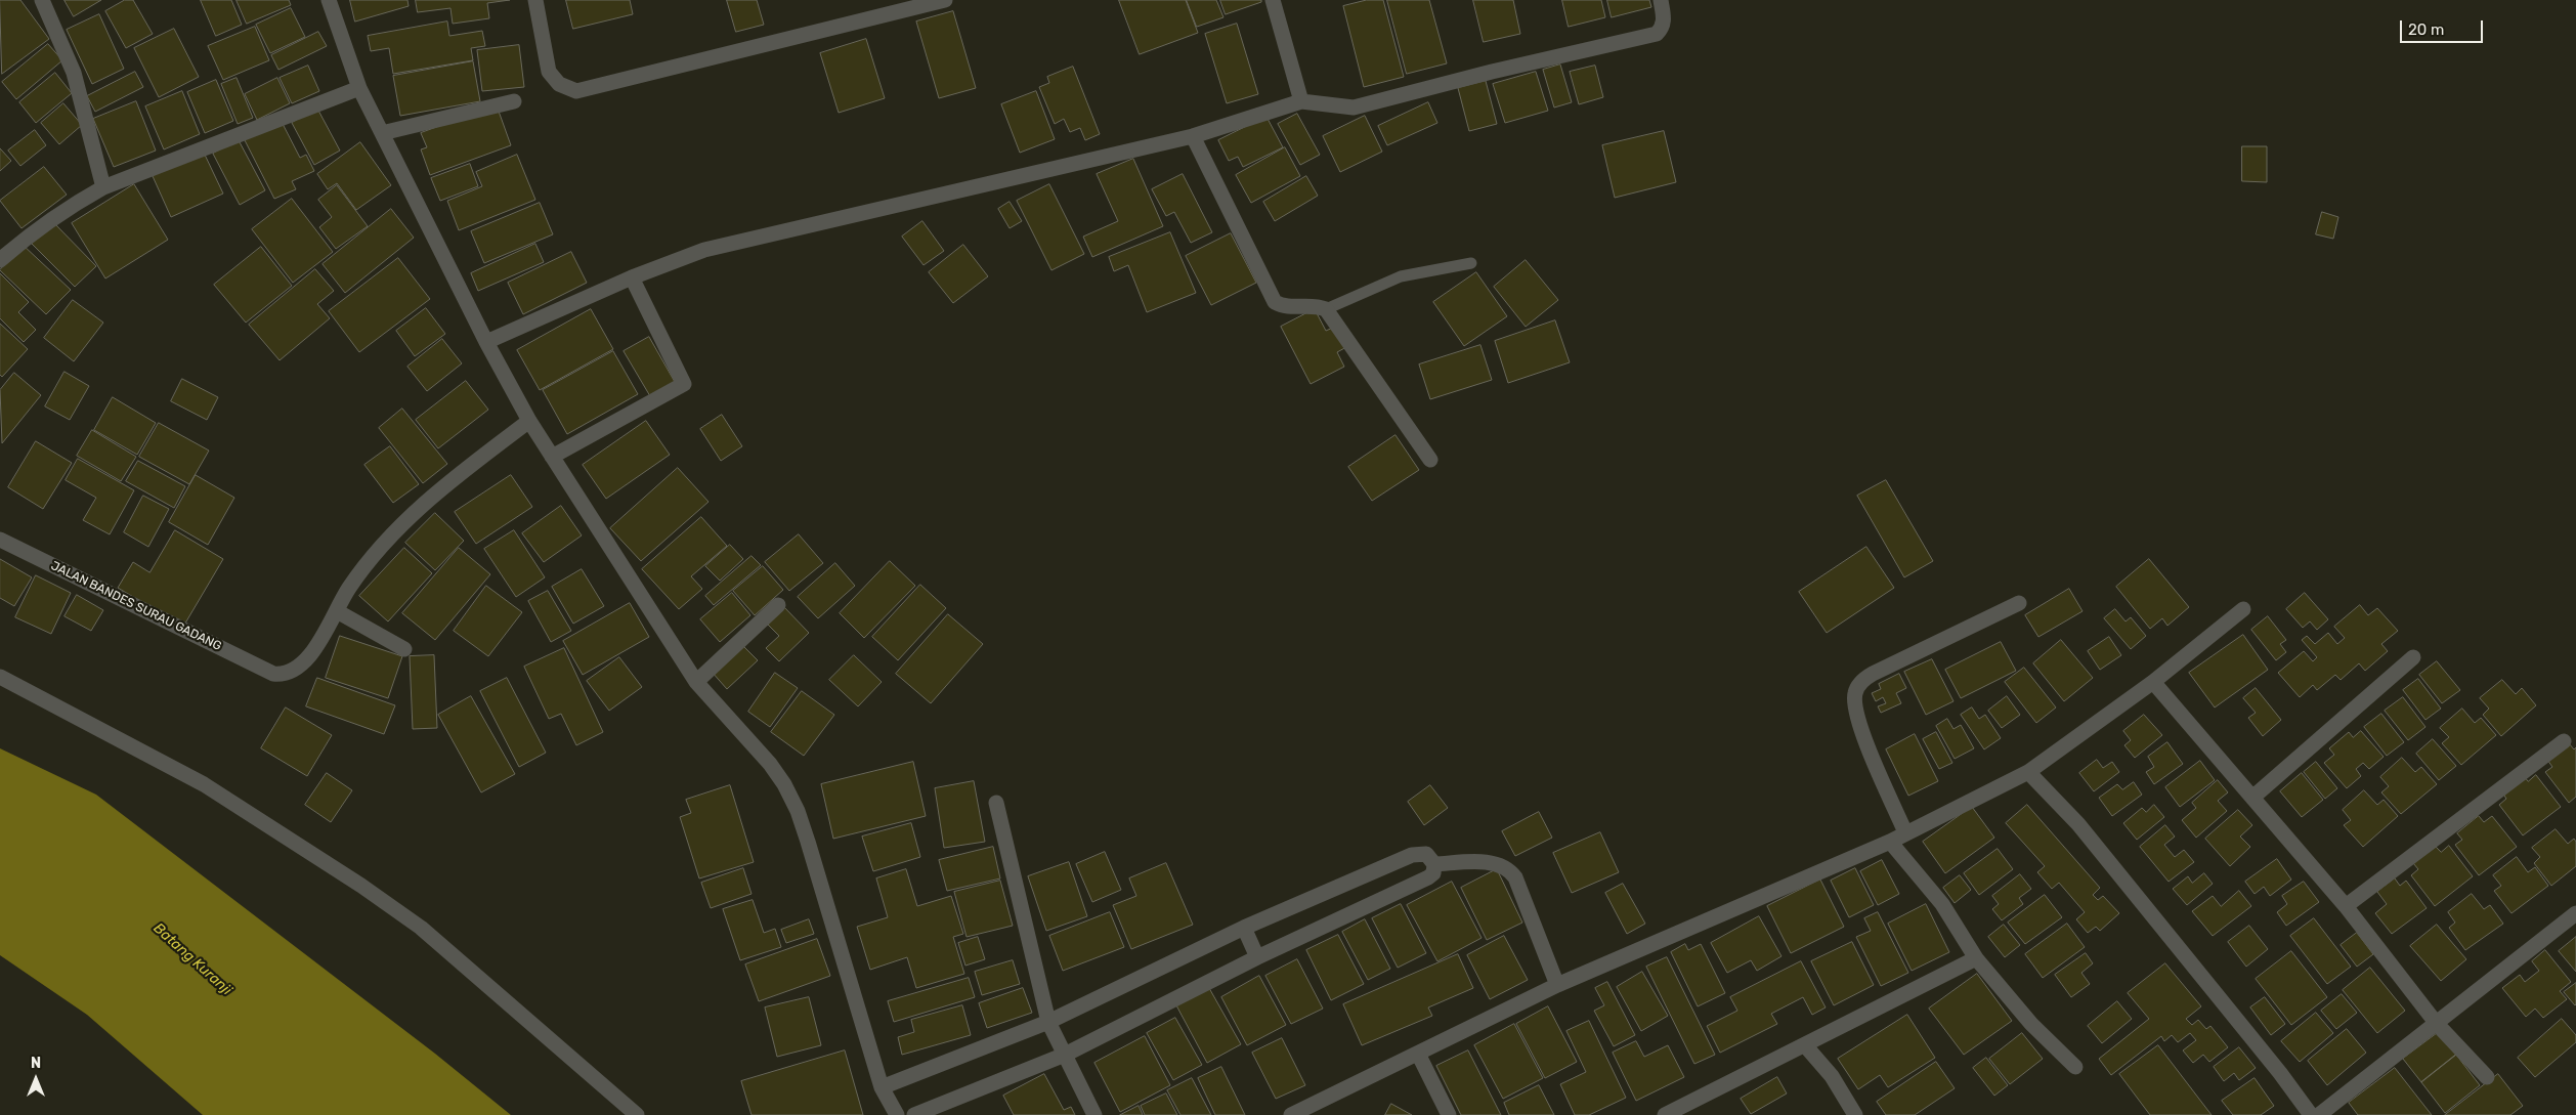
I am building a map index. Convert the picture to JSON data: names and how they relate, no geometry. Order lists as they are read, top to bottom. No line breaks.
{"streets":{"street":["JALAN BANDES SURAU GADANG"]},"water":["Batang Kuranji"],"scale_bar":"20 m","north":"top"}
